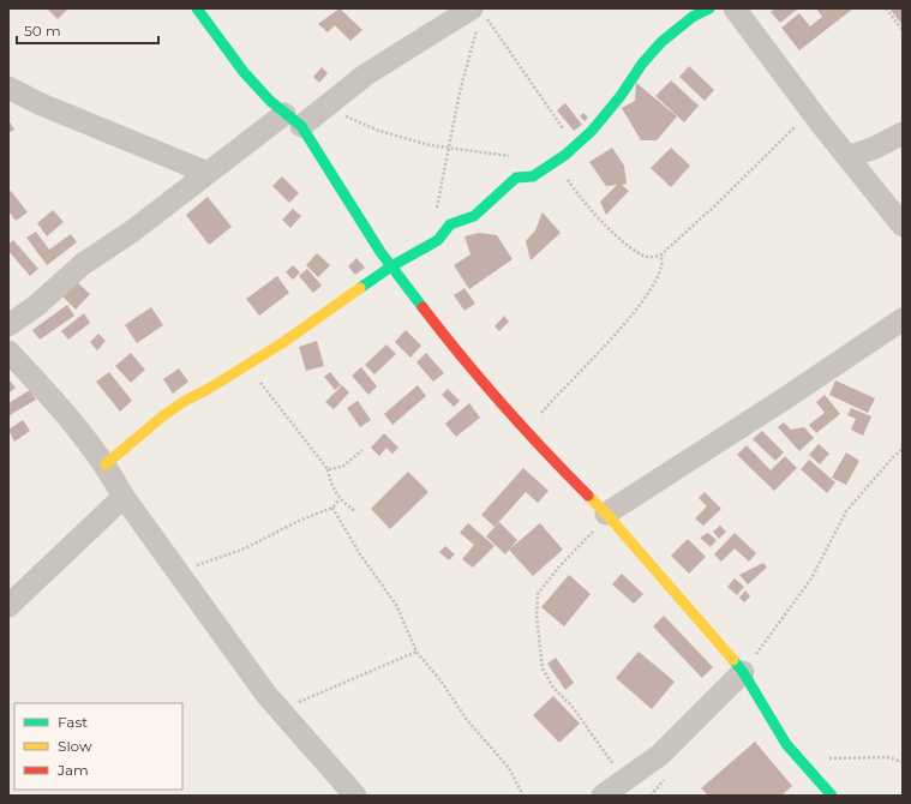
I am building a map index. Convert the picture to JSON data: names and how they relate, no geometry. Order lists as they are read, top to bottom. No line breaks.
{"legend":["Fast","Slow","Jam"],"scale_bar":"50 m"}
